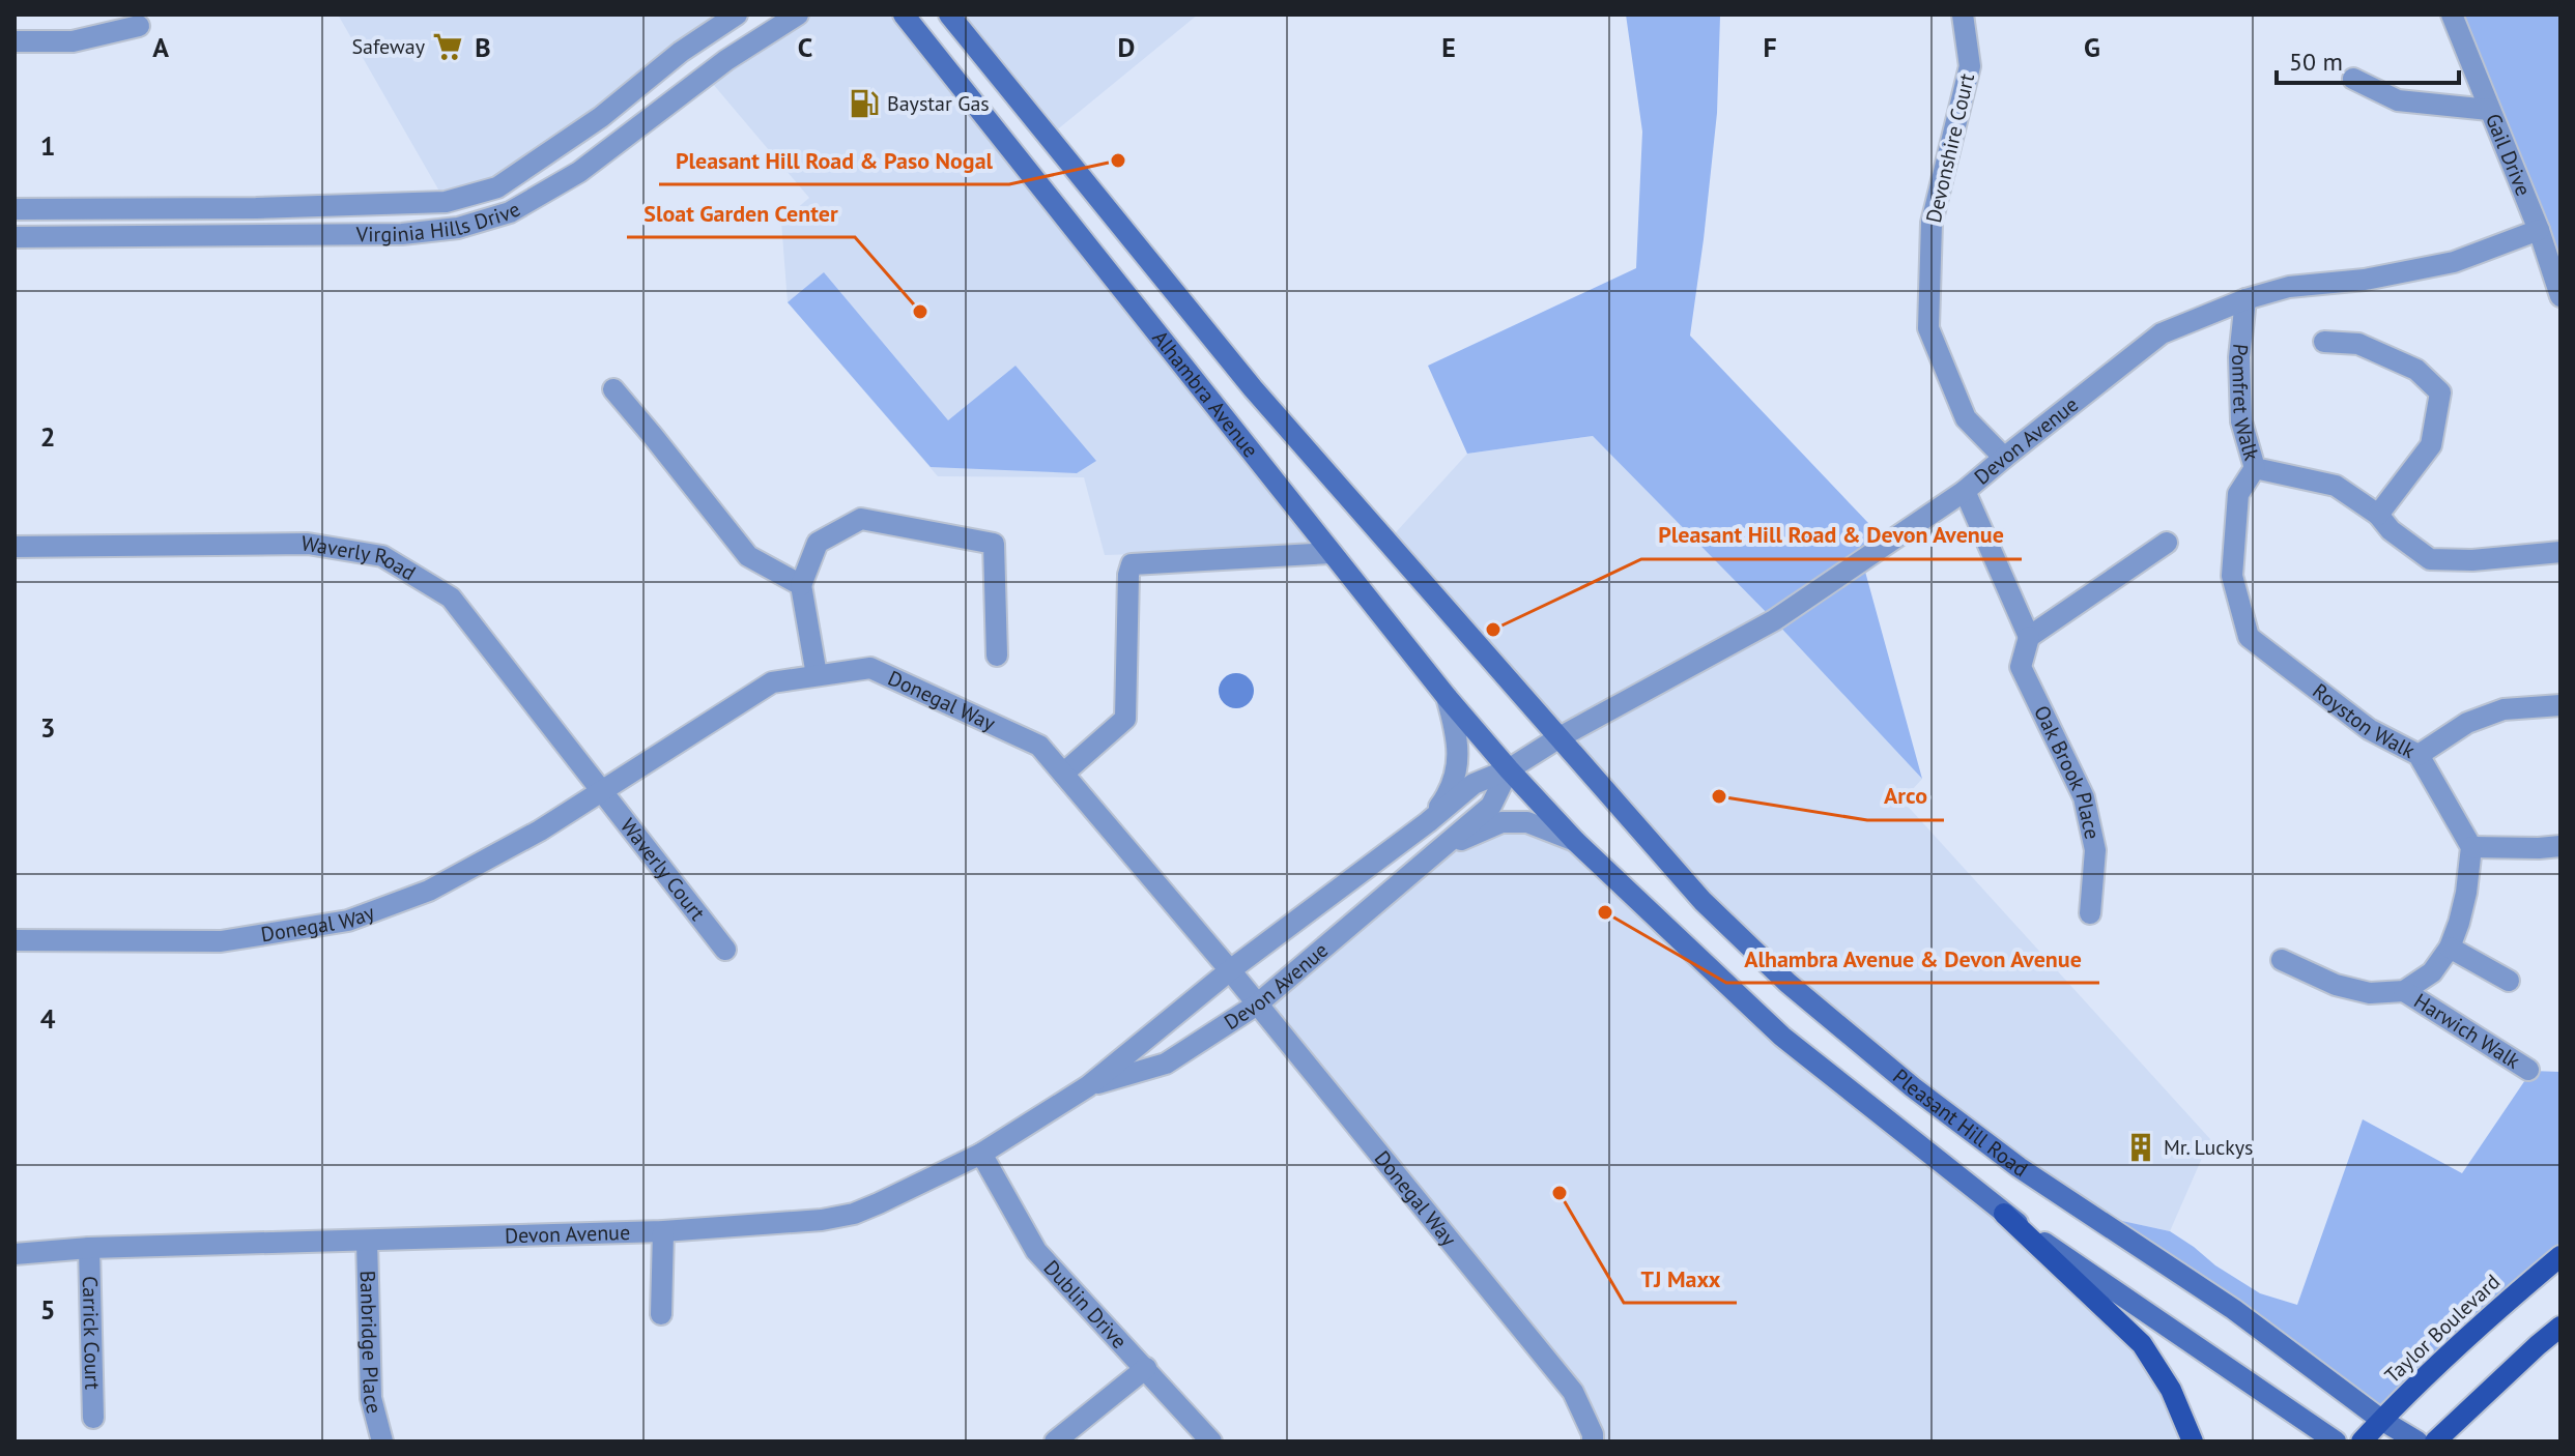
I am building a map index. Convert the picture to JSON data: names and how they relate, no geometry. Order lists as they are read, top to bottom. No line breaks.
{"streets":{"main road":["Alhambra Avenue","Pleasant Hill Road","Taylor Boulevard"],"street":["Devonshire Court","Gail Drive","Virginia Hills Drive","Pomfret Walk","Devon Avenue","Waverly Road","Donegal Way","Royston Walk","Oak Brook Place","Waverly Court","Harwich Walk","Dublin Drive","Carrick Court","Banbridge Place"]},"crossings":[["Devonshire Court","Devon Avenue"],["Gail Drive","Devon Avenue"],["Alhambra Avenue","Devon Avenue"],["Alhambra Avenue","Pleasant Hill Road"],["Pomfret Walk","Devon Avenue"],["Pomfret Walk","Royston Walk"],["Devon Avenue","Donegal Way"],["Devon Avenue","Oak Brook Place"],["Devon Avenue","Pleasant Hill Road"],["Devon Avenue","Dublin Drive"],["Devon Avenue","Carrick Court"],["Devon Avenue","Banbridge Place"],["Waverly Road","Donegal Way"],["Waverly Road","Waverly Court"],["Donegal Way","Waverly Court"],["Pleasant Hill Road","Taylor Boulevard"]],"places":{"supermarket":["Safeway"],"fuel station":["Baystar Gas"],"other":["Pleasant Hill Road & Paso Nogal","Sloat Garden Center","Pleasant Hill Road & Devon Avenue","Arco","Alhambra Avenue & Devon Avenue","TJ Maxx"],"building":["Mr. Luckys"]},"scale_bar":"50 m","grid":{"columns":["A","B","C","D","E","F","G"],"rows":["1","2","3","4","5"]}}
